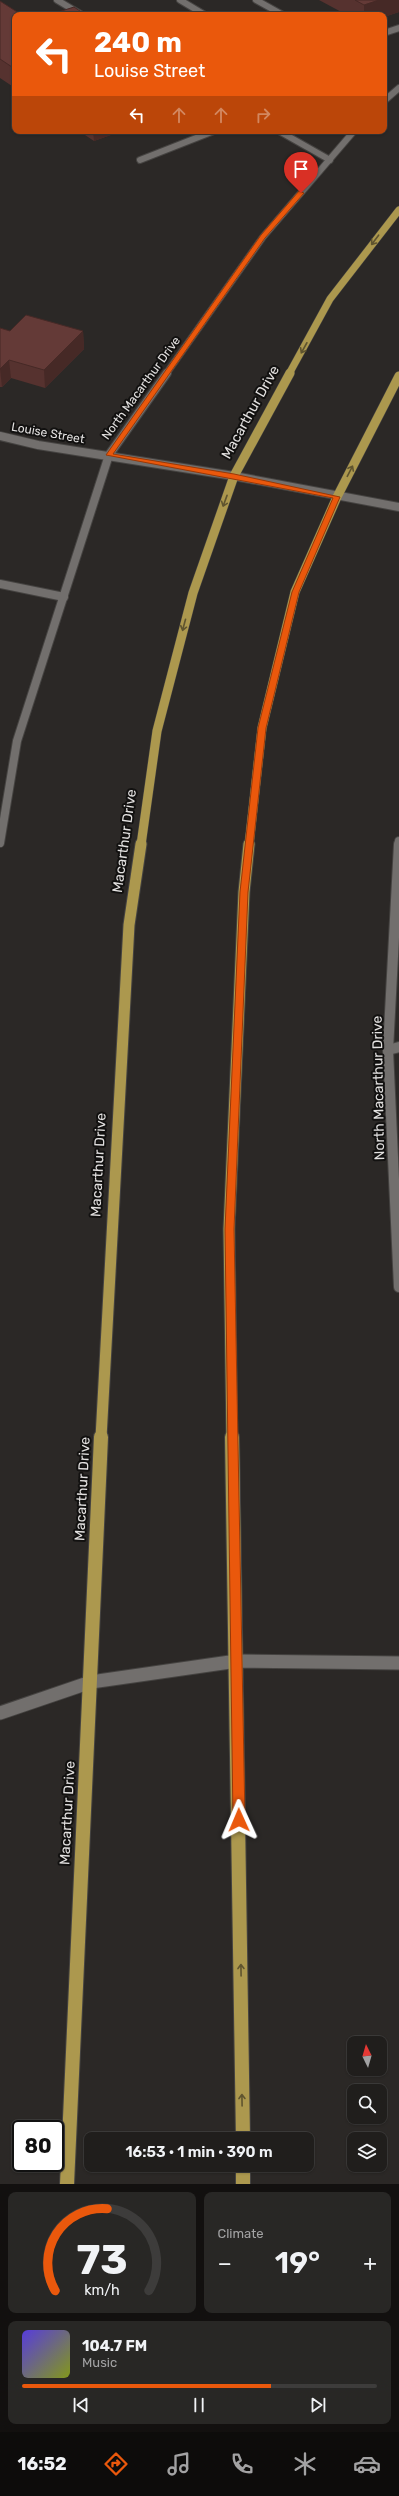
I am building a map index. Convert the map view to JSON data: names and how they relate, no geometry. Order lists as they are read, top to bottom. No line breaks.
{"streets":{"highway":["Macarthur Drive"],"street":["North Macarthur Drive","Louise Street"]},"crossings":[["North Macarthur Drive","Louise Street"],["Macarthur Drive","Louise Street"]],"one_way":["Macarthur Drive"],"north":"top","page":{"turn":["240 m","Louise Street"],"limit":"80","trip":"16:53 · 1 min · 390 m","tile":"Climate","heat":["−","19°","+"],"song":["104.7 FM","Music"],"tabs":"16:52","gauge":["73","km/h"]}}
